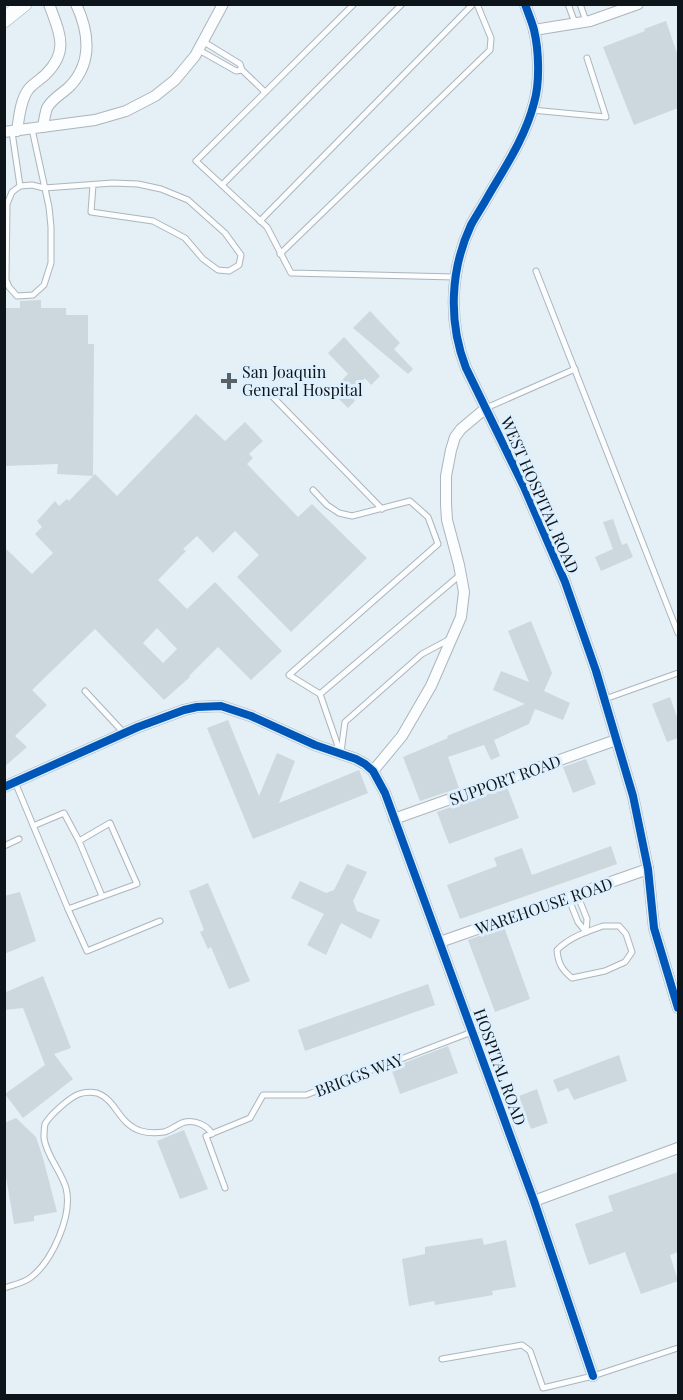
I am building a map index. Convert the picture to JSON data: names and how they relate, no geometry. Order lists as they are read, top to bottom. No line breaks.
{"streets":{"street":["WEST HOSPITAL ROAD","SUPPORT ROAD","WAREHOUSE ROAD","HOSPITAL ROAD"],"lane":["BRIGGS WAY"]},"crossings":[["WEST HOSPITAL ROAD","SUPPORT ROAD"],["WEST HOSPITAL ROAD","WAREHOUSE ROAD"],["WEST HOSPITAL ROAD","HOSPITAL ROAD"],["SUPPORT ROAD","HOSPITAL ROAD"],["WAREHOUSE ROAD","HOSPITAL ROAD"],["HOSPITAL ROAD","BRIGGS WAY"]],"places":{"health":["San Joaquin General Hospital"]}}
